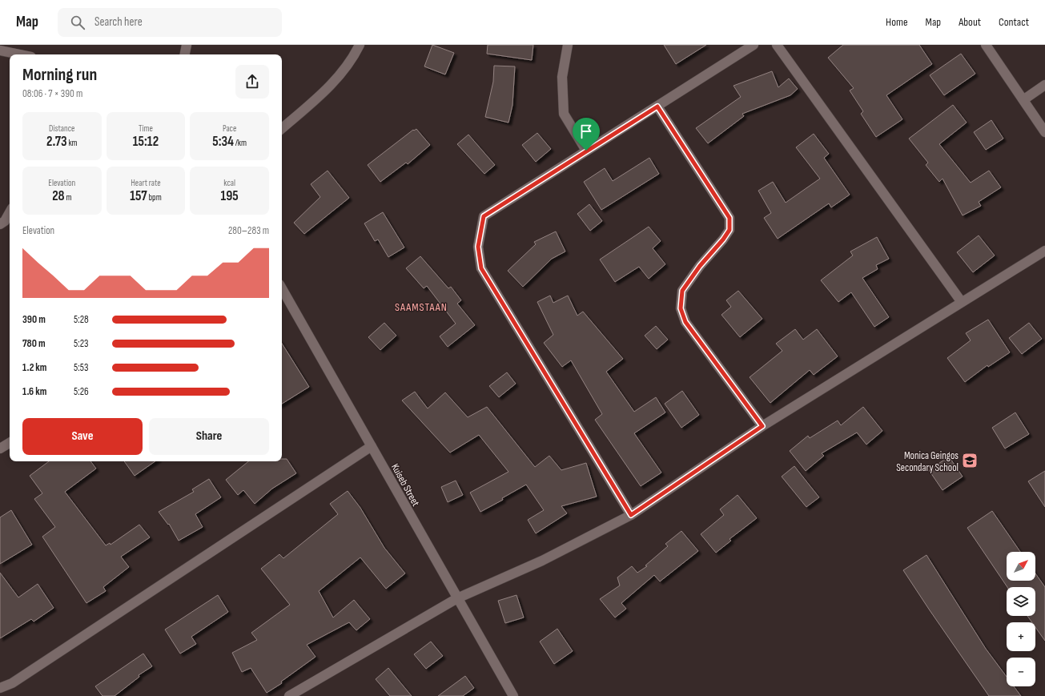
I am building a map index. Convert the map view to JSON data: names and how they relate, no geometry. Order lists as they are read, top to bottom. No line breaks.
{"streets":{"street":["Kuiseb Street"]},"districts":["SAAMSTAAN"],"places":{"school or university":["Monica Geingos Secondary School"]},"north":"top right","page":{"header":"Map","search":"Search here","nav":["Home","Map","About","Contact"],"heading":["Morning run","08:06 · 7 × 390 m"],"stats":[["Distance","2.73 km"],["Time","15:12"],["Pace","5:34 /km"],["Elevation","28 m"],["Heart rate","157 bpm"],["kcal","195"]],"chart":["Elevation","280–283 m"],"list":[{"name":"390 m","note":"5:28"},{"name":"780 m","note":"5:23"},{"name":"1.2 km","note":"5:53"},{"name":"1.6 km","note":"5:26"}],"buttons":["Save","Share"],"map_buttons":["+","−"]}}
